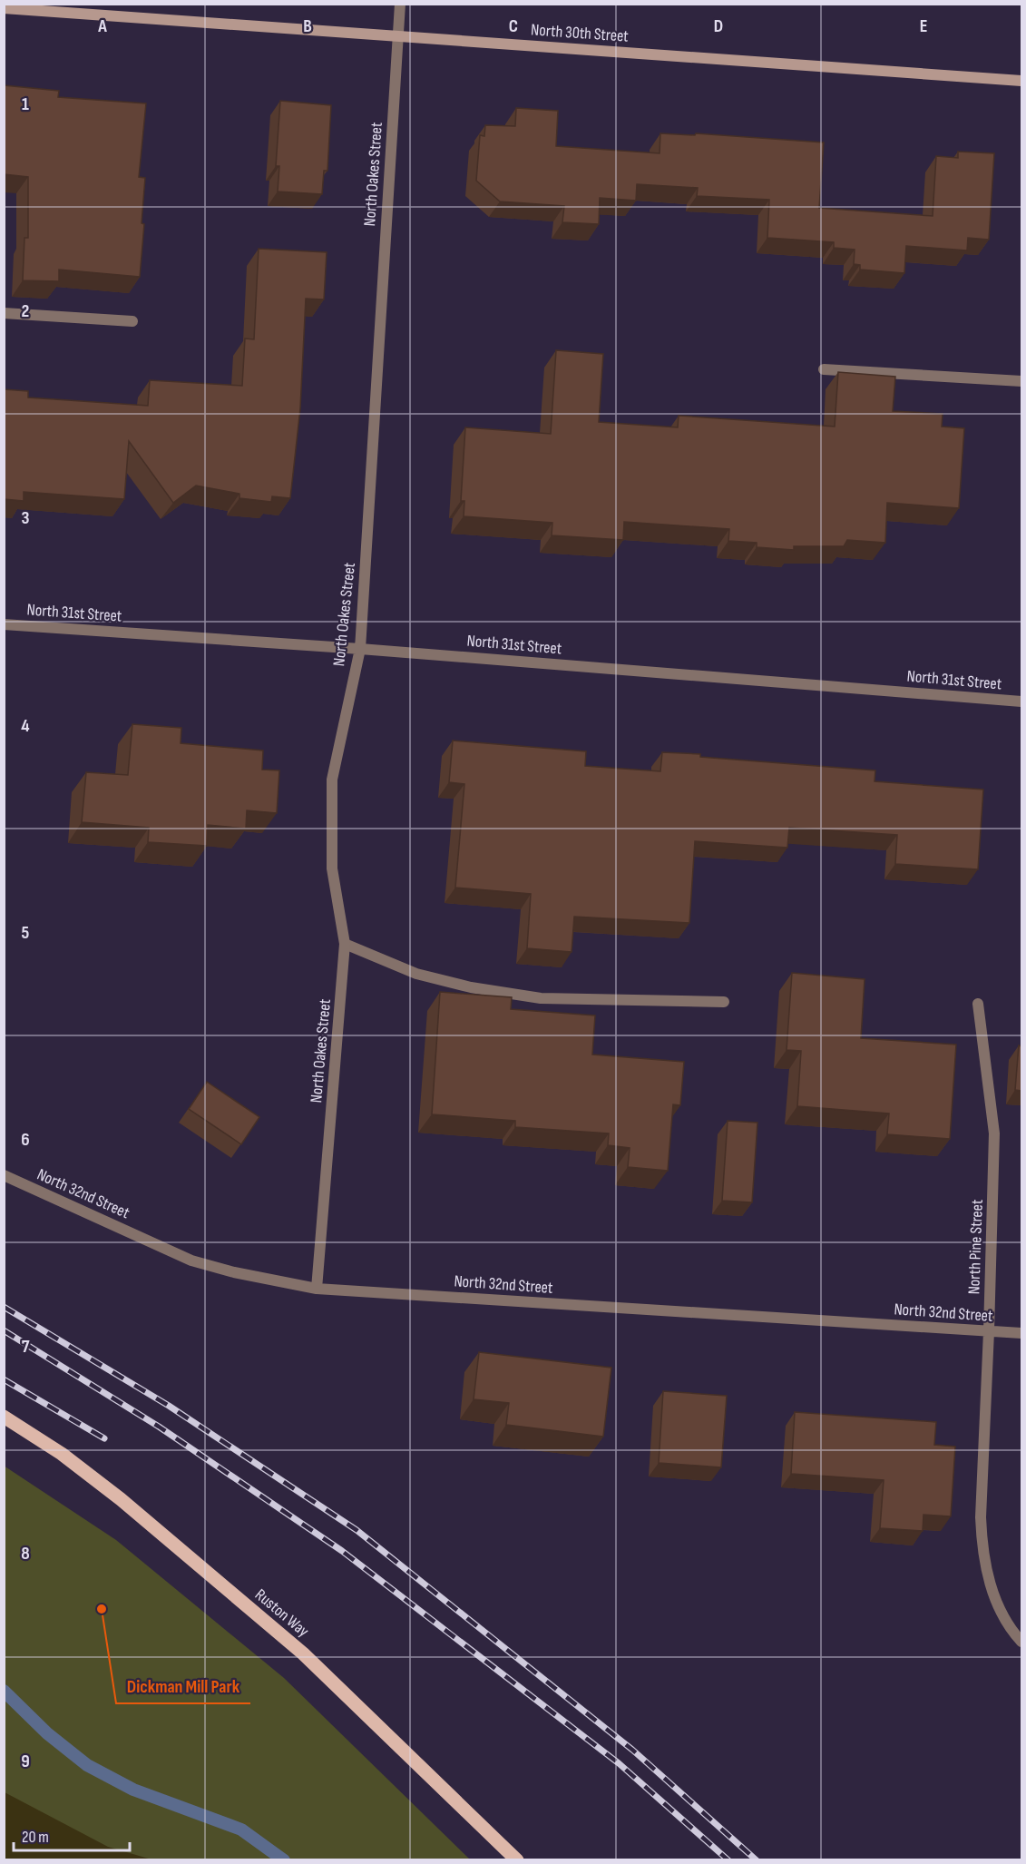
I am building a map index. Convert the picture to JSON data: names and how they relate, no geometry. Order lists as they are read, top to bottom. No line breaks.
{"streets":{"main road":["North 30th Street","Ruston Way"],"street":["North Oakes Street","North 31st Street","North 32nd Street","North Pine Street"]},"crossings":[["North 30th Street","North Oakes Street"],["North Oakes Street","North 31st Street"],["North Oakes Street","North 32nd Street"],["North 32nd Street","North Pine Street"]],"places":["Dickman Mill Park"],"scale_bar":"20 m","grid":{"columns":["A","B","C","D","E"],"rows":["1","2","3","4","5","6","7","8","9"]}}
